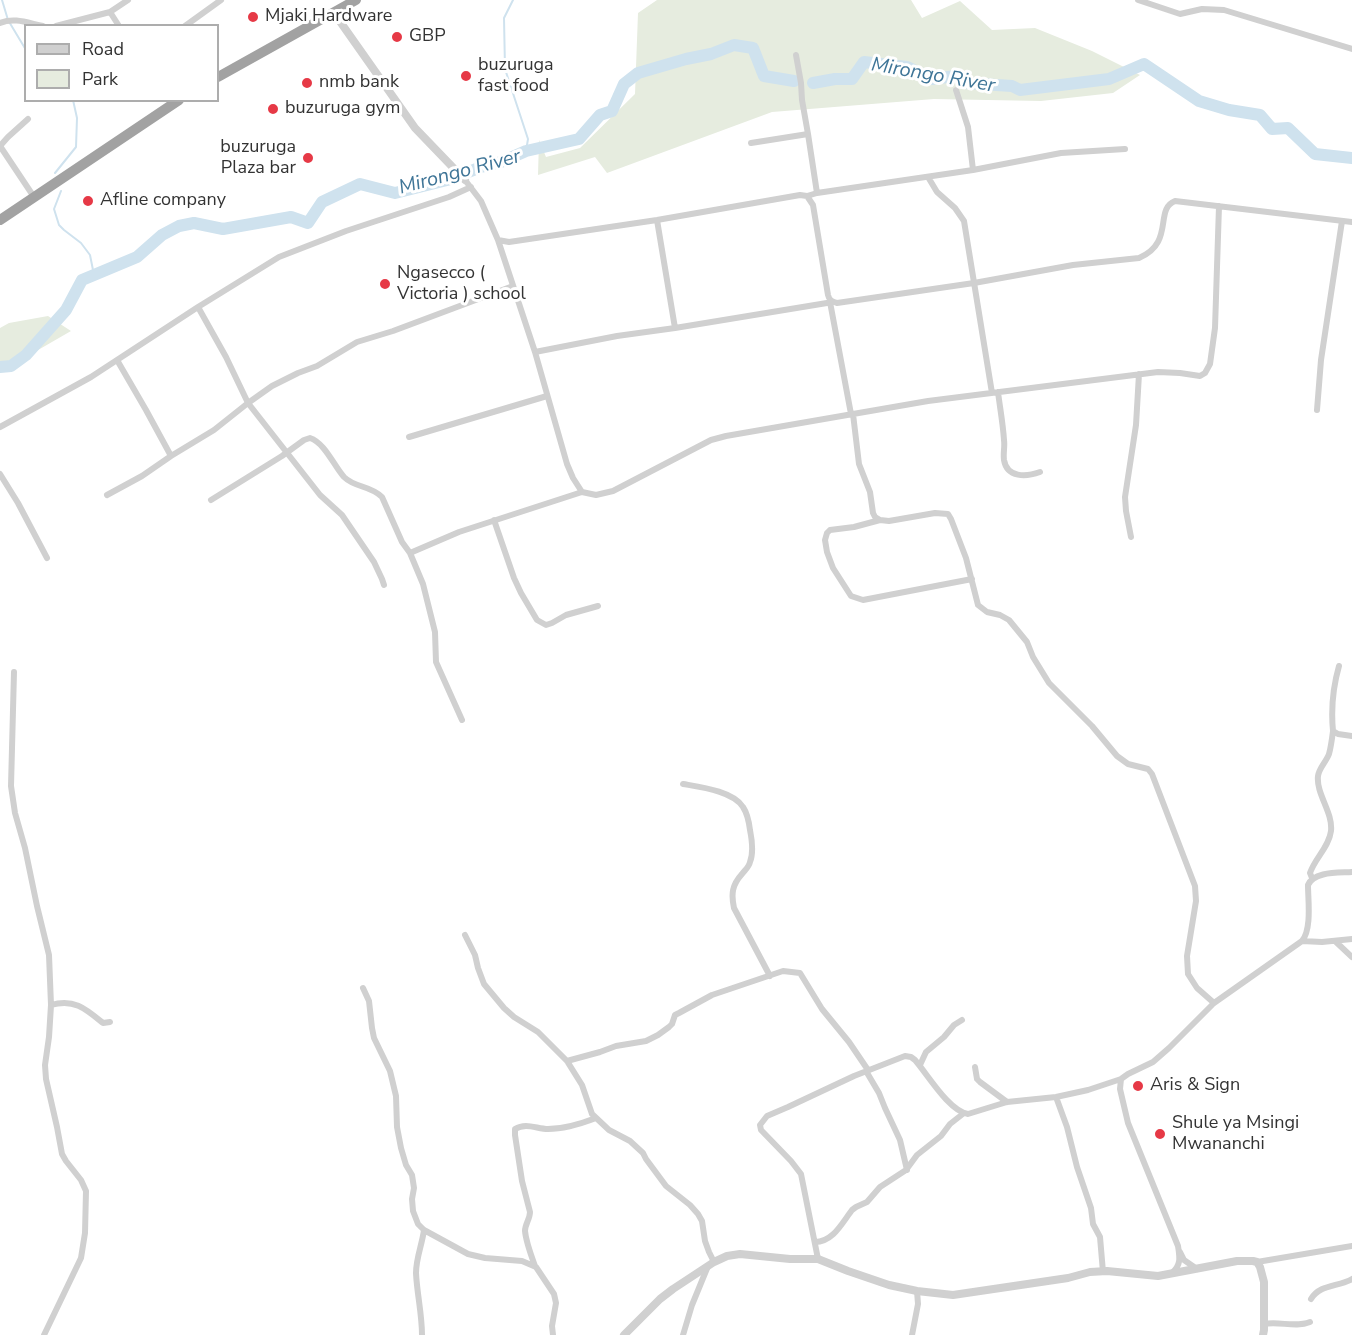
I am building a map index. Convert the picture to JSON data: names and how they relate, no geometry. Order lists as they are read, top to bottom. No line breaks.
{"water":["Mirongo River"],"places":["Mjaki Hardware","GBP","buzuruga fast food","nmb bank","buzuruga gym","buzuruga Plaza bar","Afline company","Ngasecco ( Victoria ) school","Aris & Sign","Shule ya Msingi Mwananchi"],"legend":["Road","Park"]}
